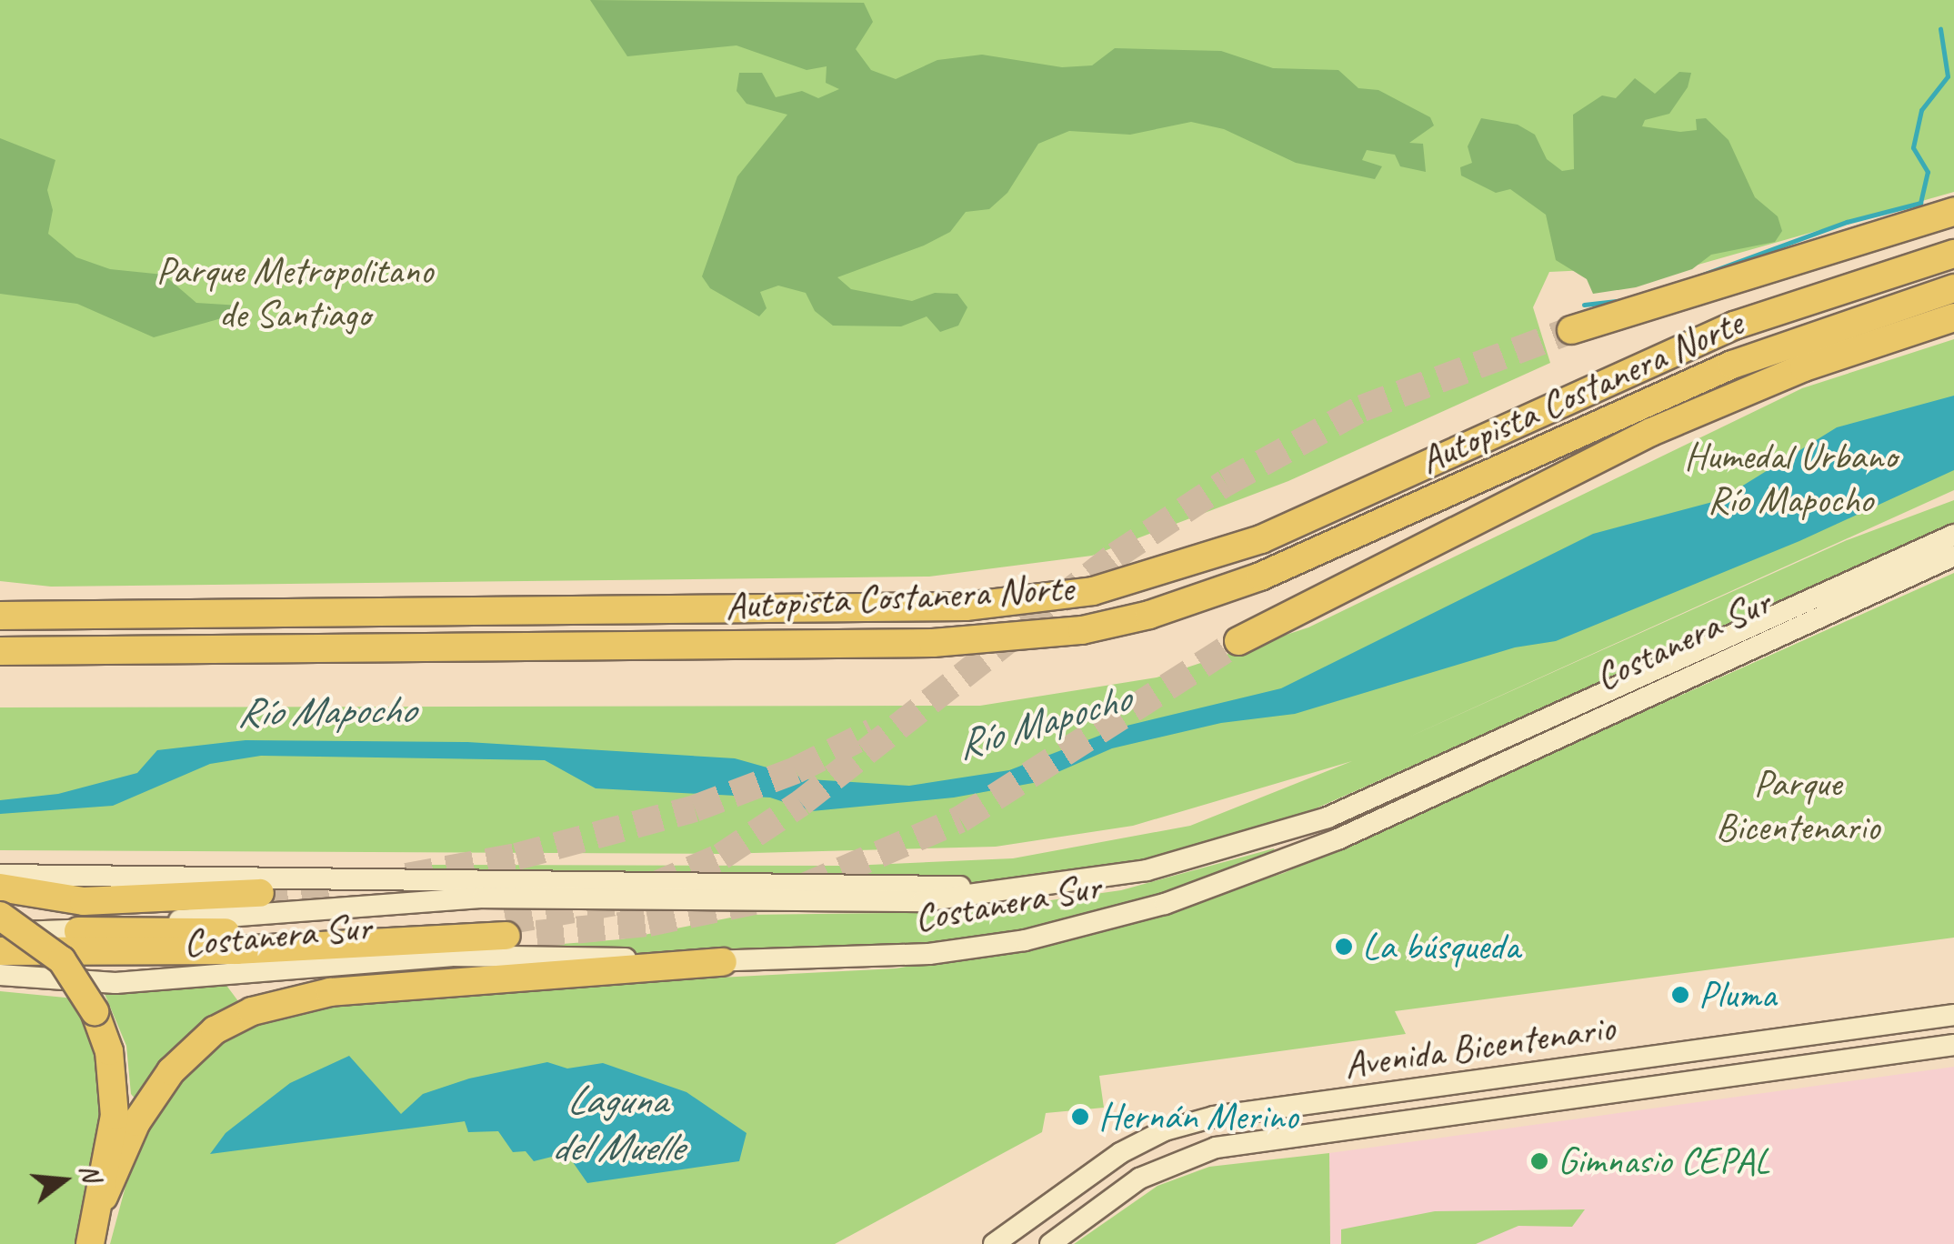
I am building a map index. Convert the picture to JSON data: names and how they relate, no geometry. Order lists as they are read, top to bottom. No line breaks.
{"streets":{"highway":["Autopista Costanera Norte"],"main road":["Costanera Sur","Avenida Bicentenario"]},"water":["Río Mapocho","Laguna del Muelle"],"parks":["Parque Metropolitano de Santiago","Humedal Urbano Río Mapocho","Parque Bicentenario"],"places":["La búsqueda","Pluma","Hernán Merino","Gimnasio CEPAL"],"north":"right"}
